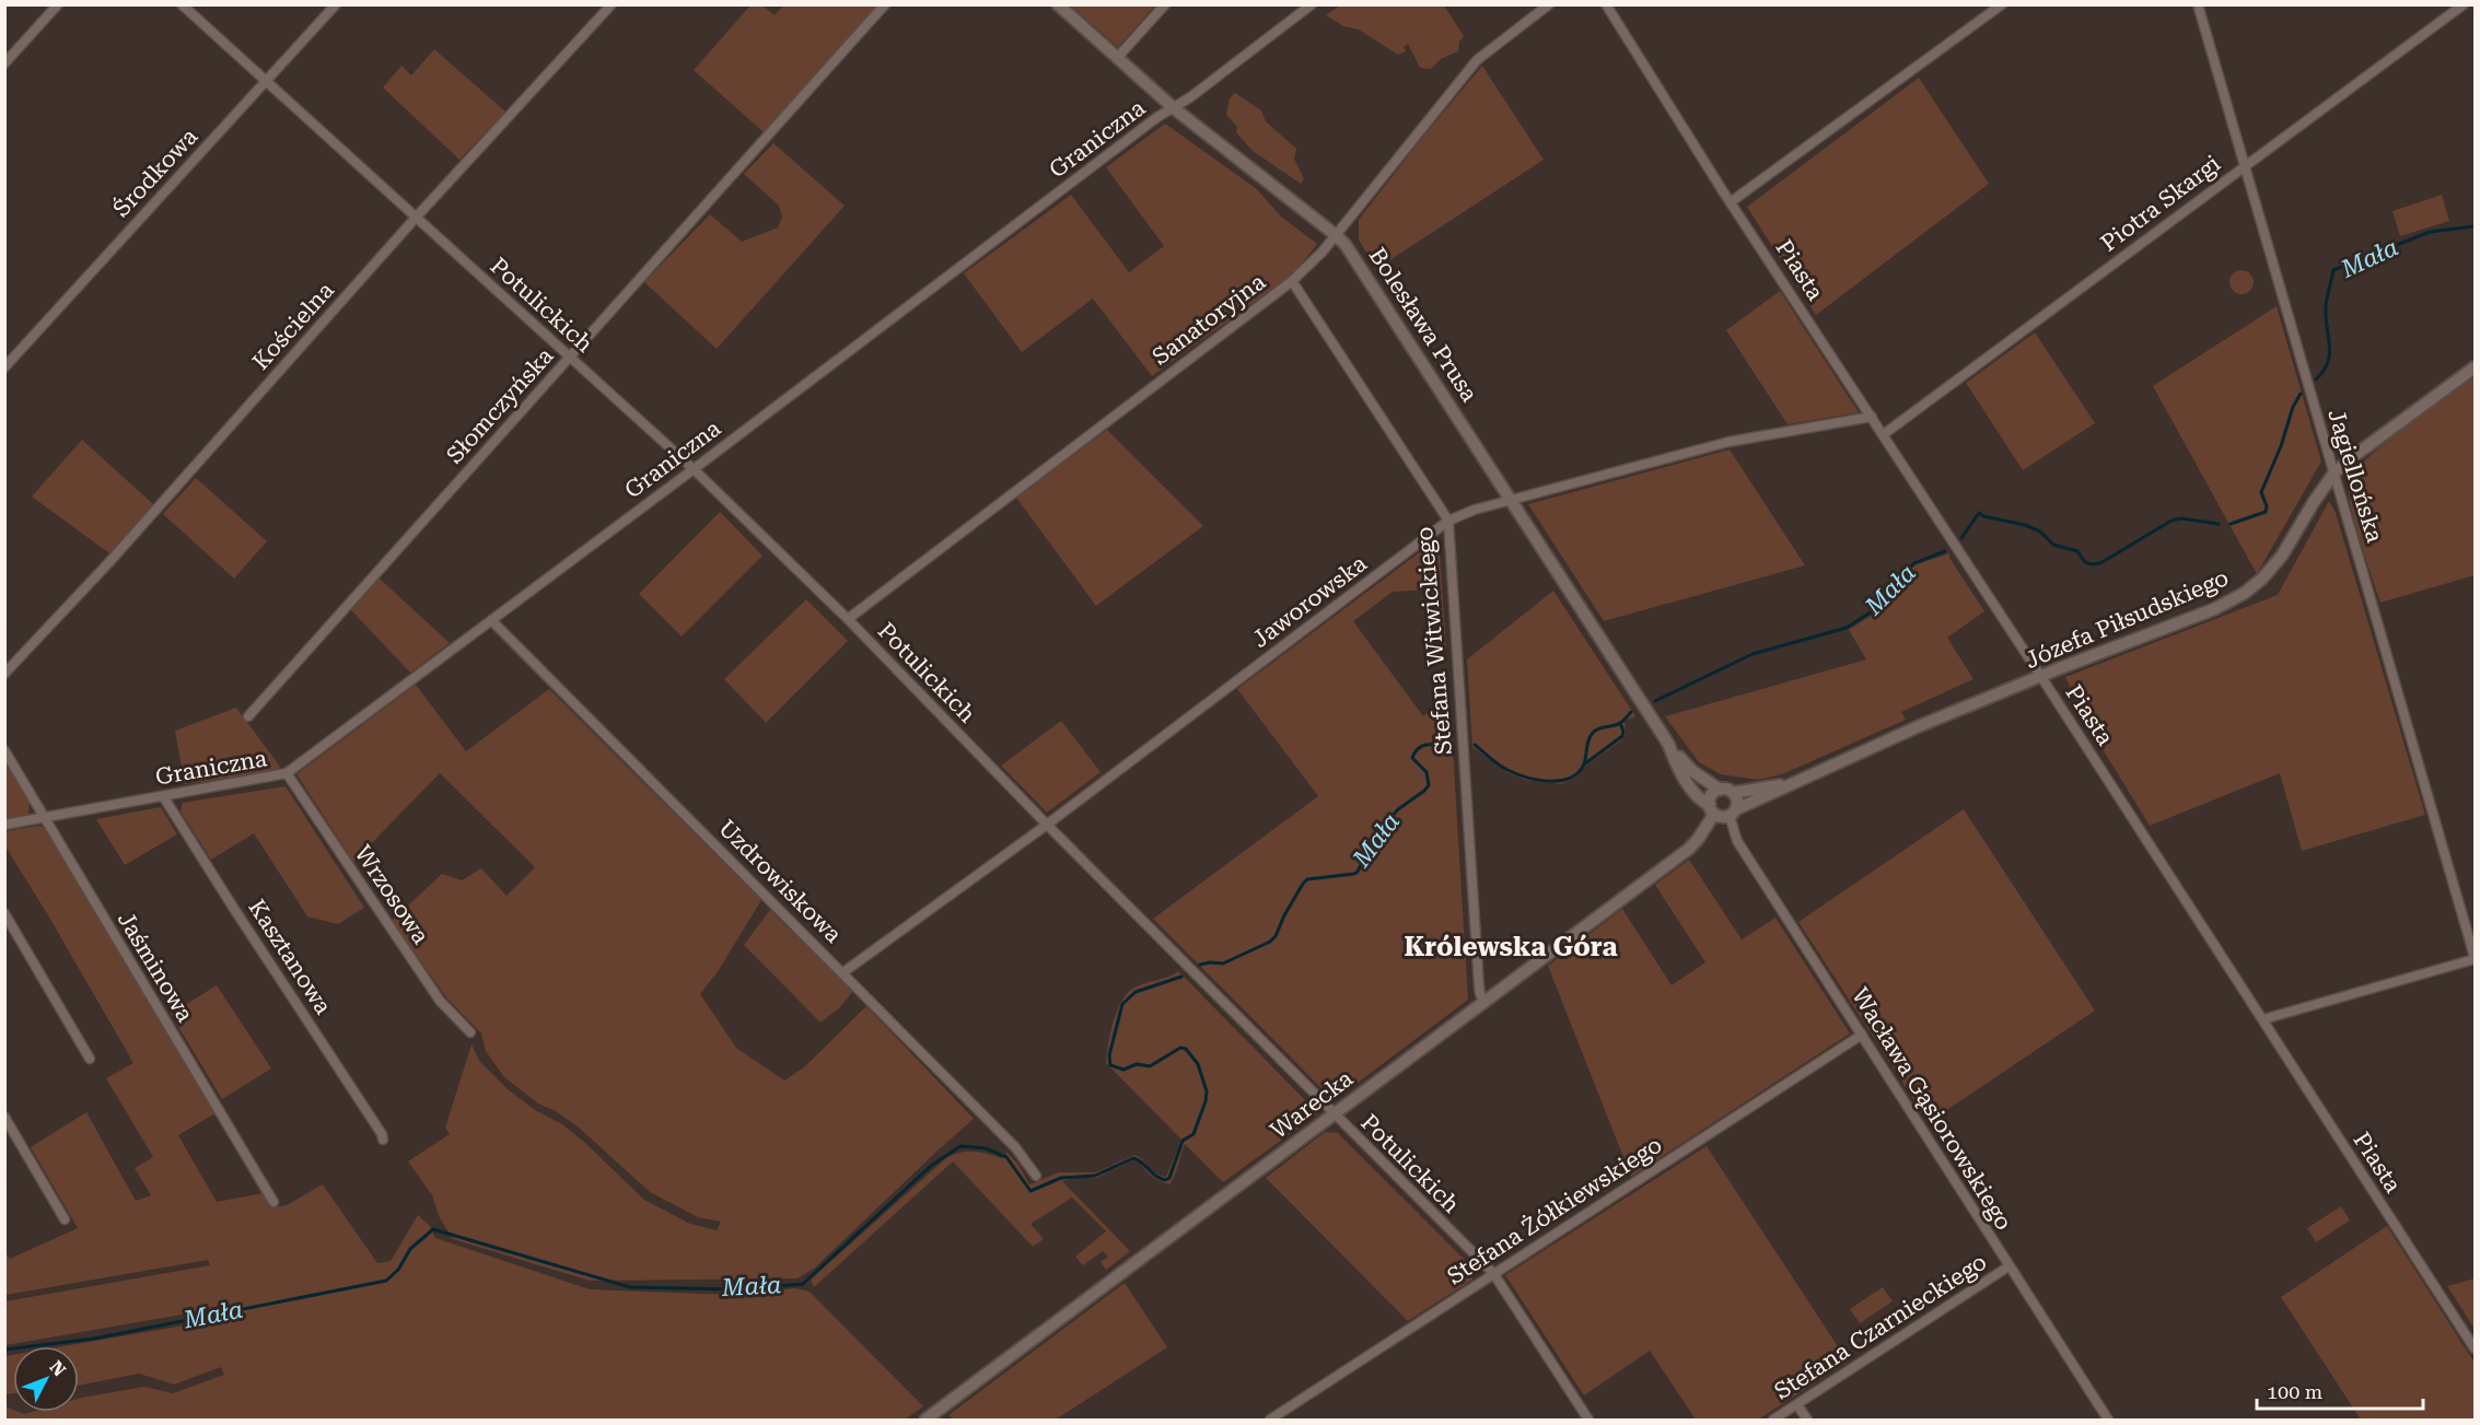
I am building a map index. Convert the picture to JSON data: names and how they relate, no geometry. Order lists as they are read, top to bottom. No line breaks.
{"streets":{"street":["Graniczna","Środkowa","Piotra Skargi","Piasta","Potulickich","Sanatoryjna","Bolesława Prusa","Kościelna","Słomczyńska","Jagiellońska","Jaworowska","Józefa Piłsudskiego","Stefana Witwickiego","Uzdrowiskowa","Wrzosowa","Kasztanowa","Jaśminowa","Warecka","Wacława Gąsiorowskiego","Stefana Żółkiewskiego","Stefana Czarnieckiego"]},"crossings":[["Graniczna","Potulickich"],["Graniczna","Bolesława Prusa"],["Graniczna","Uzdrowiskowa"],["Graniczna","Wrzosowa"],["Graniczna","Kasztanowa"],["Graniczna","Jaśminowa"],["Środkowa","Potulickich"],["Piotra Skargi","Piasta"],["Piotra Skargi","Jagiellońska"],["Piasta","Jaworowska"],["Piasta","Józefa Piłsudskiego"],["Potulickich","Sanatoryjna"],["Potulickich","Kościelna"],["Potulickich","Słomczyńska"],["Potulickich","Jaworowska"],["Potulickich","Warecka"],["Potulickich","Stefana Żółkiewskiego"],["Sanatoryjna","Bolesława Prusa"],["Sanatoryjna","Stefana Witwickiego"],["Bolesława Prusa","Jaworowska"],["Bolesława Prusa","Józefa Piłsudskiego"],["Bolesława Prusa","Warecka"],["Bolesława Prusa","Wacława Gąsiorowskiego"],["Jagiellońska","Józefa Piłsudskiego"],["Jaworowska","Stefana Witwickiego"],["Jaworowska","Uzdrowiskowa"],["Józefa Piłsudskiego","Warecka"],["Józefa Piłsudskiego","Wacława Gąsiorowskiego"],["Stefana Witwickiego","Warecka"],["Warecka","Wacława Gąsiorowskiego"],["Wacława Gąsiorowskiego","Stefana Żółkiewskiego"],["Wacława Gąsiorowskiego","Stefana Czarnieckiego"]],"districts":["Królewska Góra"],"water":["Mała"],"scale_bar":"100 m","north":"top right"}
